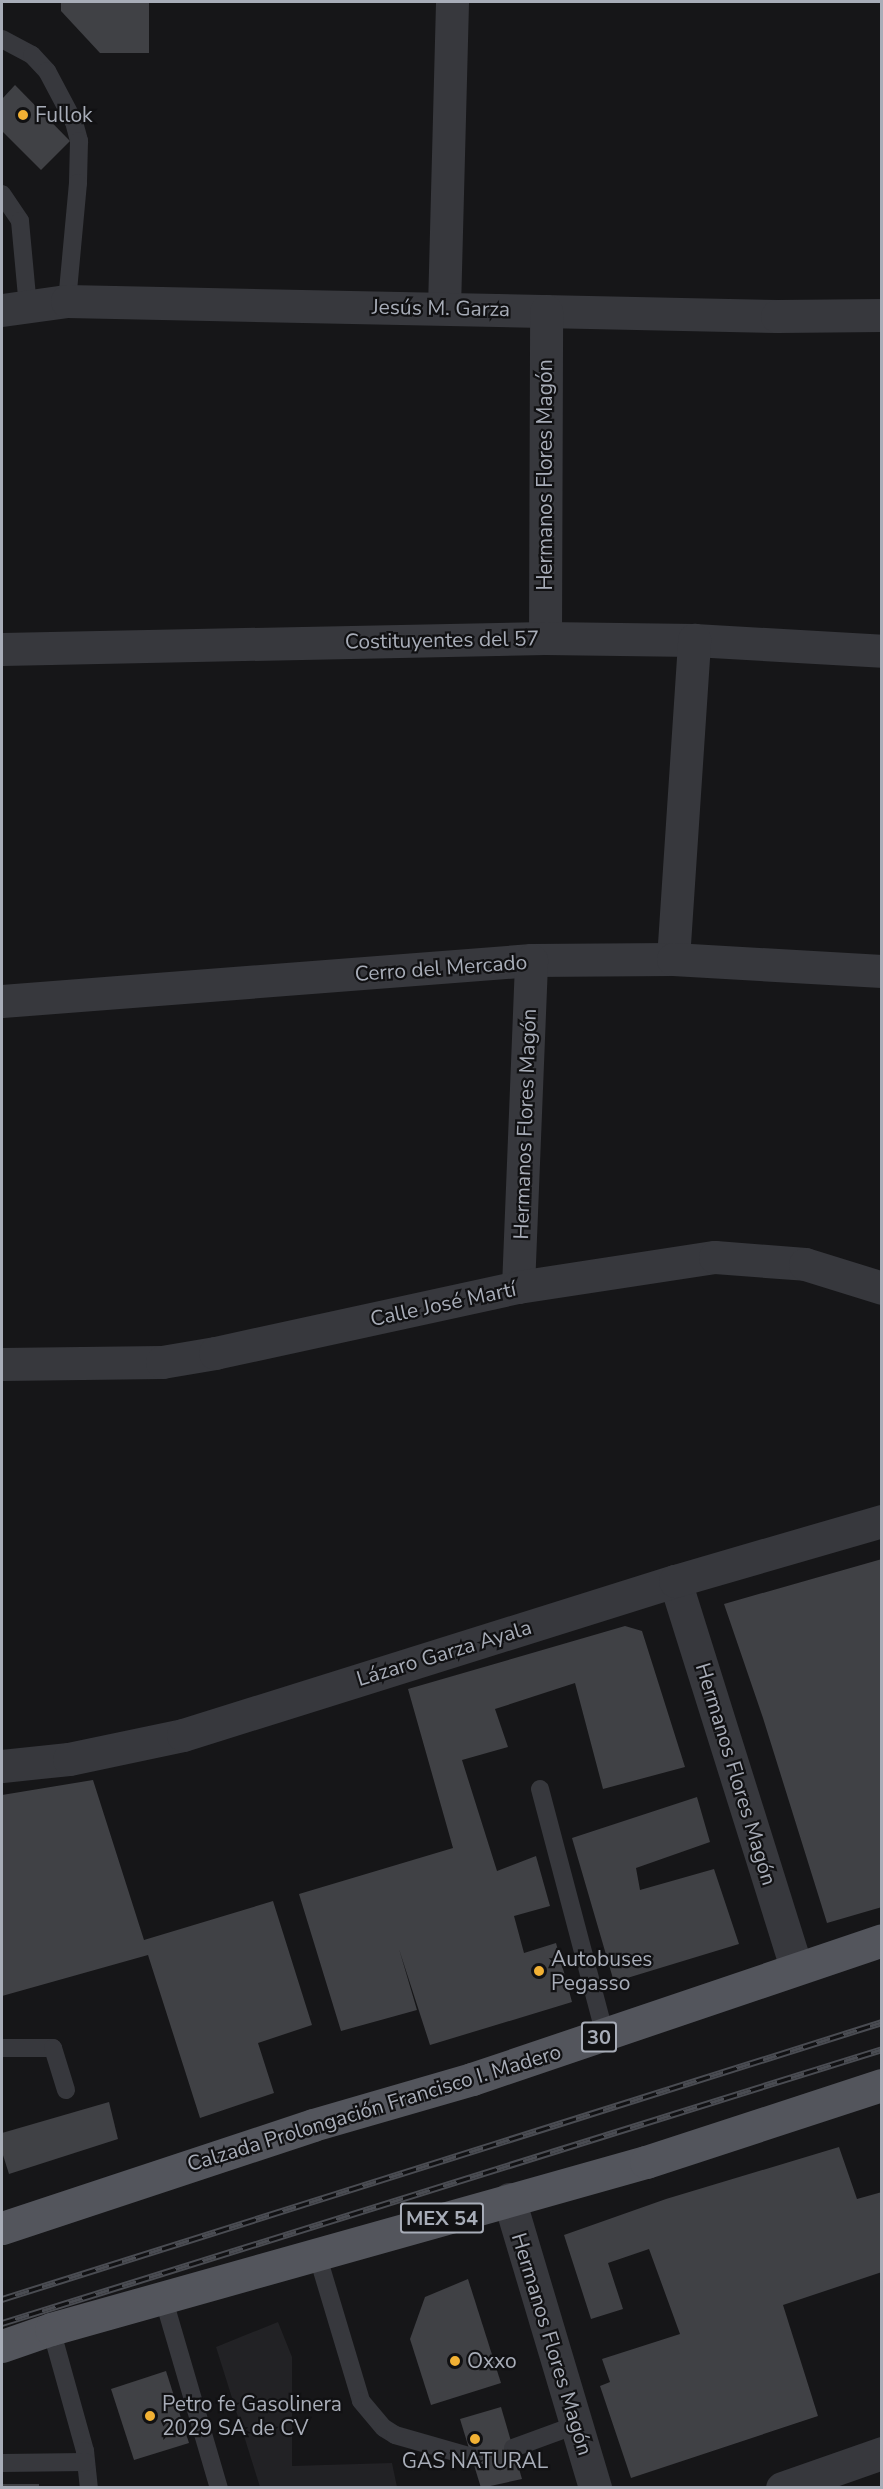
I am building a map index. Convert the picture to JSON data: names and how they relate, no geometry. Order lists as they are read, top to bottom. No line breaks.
{"streets":{"main road":["30","Calzada Prolongación Francisco I. Madero","MEX 54"],"street":["Jesús M. Garza","Hermanos Flores Magón","Costituyentes del 57","Cerro del Mercado","Calle José Martí","Lázaro Garza Ayala"]},"crossings":[["Jesús M. Garza","Hermanos Flores Magón"],["Hermanos Flores Magón","Costituyentes del 57"],["Hermanos Flores Magón","Cerro del Mercado"],["Hermanos Flores Magón","Calle José Martí"],["Hermanos Flores Magón","Lázaro Garza Ayala"],["Hermanos Flores Magón","Calzada Prolongación Francisco I. Madero"],["Hermanos Flores Magón","MEX 54"]],"places":["Fullok","Autobuses Pegasso","Oxxo","Petro fe Gasolinera 2029 SA de CV","GAS NATURAL"]}
